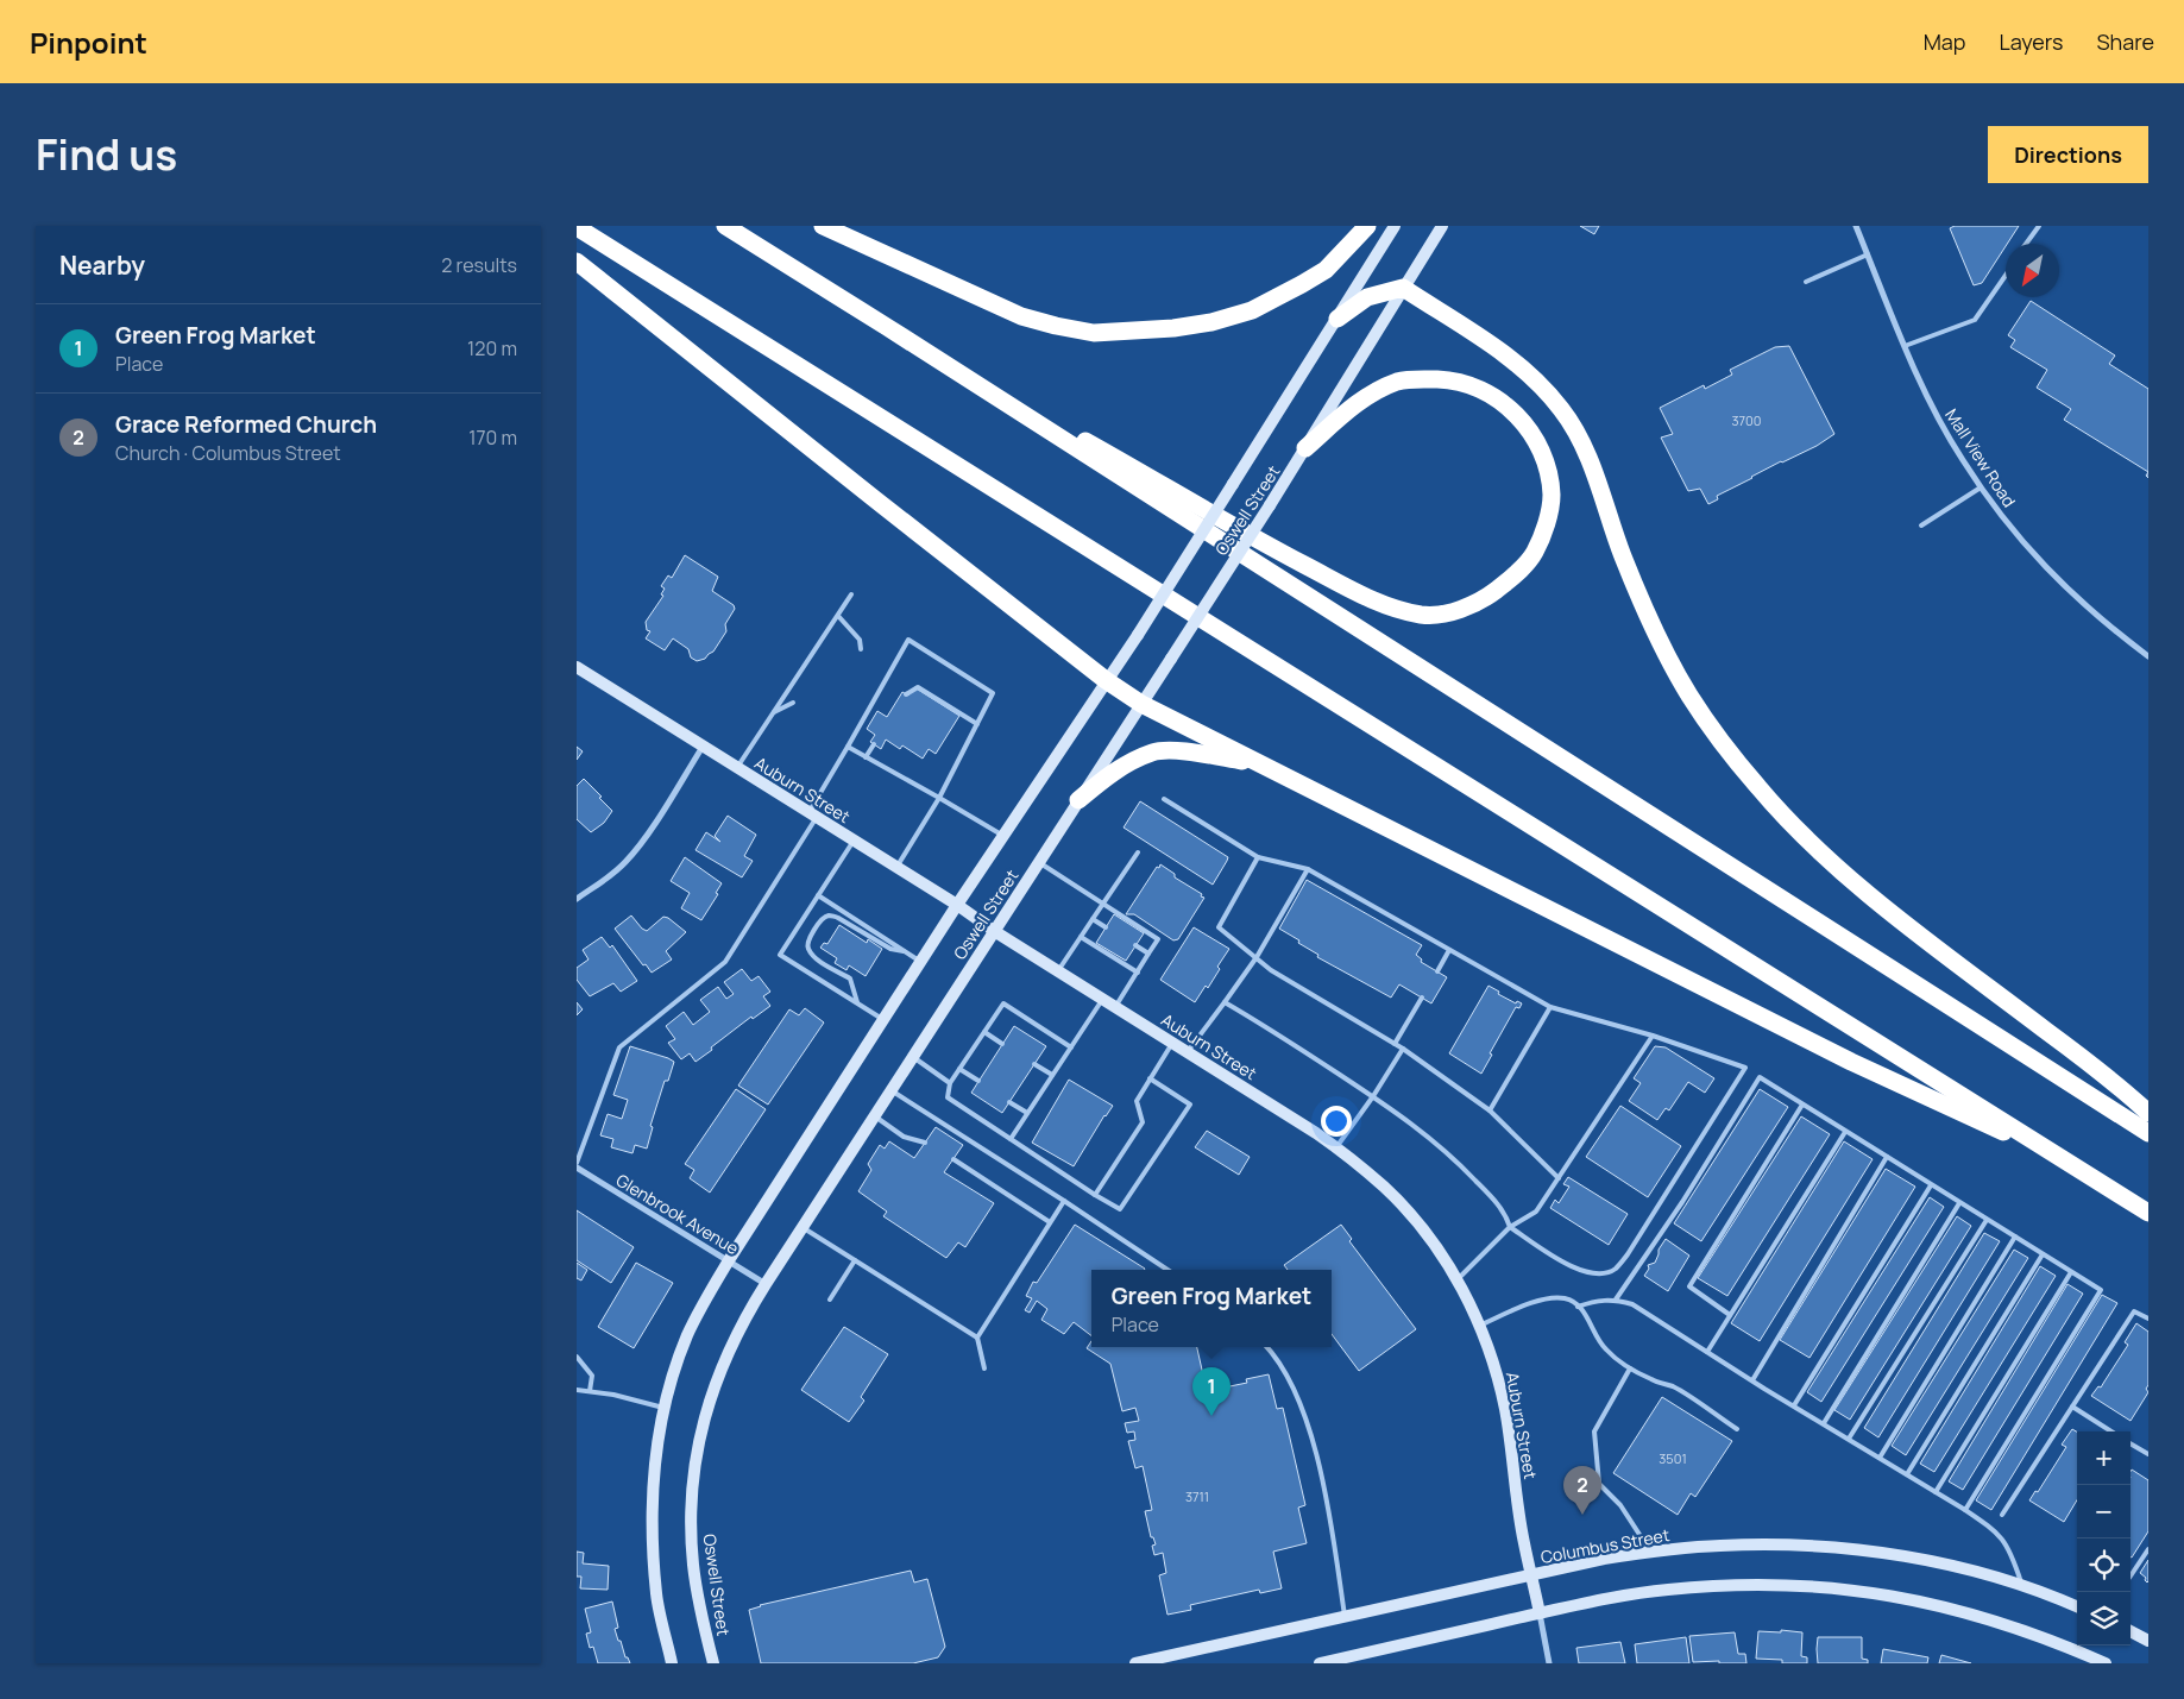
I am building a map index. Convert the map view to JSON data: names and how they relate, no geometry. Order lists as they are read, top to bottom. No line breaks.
{"streets":{"main road":["Oswell Street","Auburn Street","Columbus Street"],"street":["Mall View Road","Glenbrook Avenue"]},"crossings":[["Oswell Street","Auburn Street"],["Oswell Street","Glenbrook Avenue"],["Auburn Street","Columbus Street"]],"house_numbers":["3700","3501","3711"],"north":"bottom left","page":{"header":"Pinpoint","nav":["Map","Layers","Share"],"title":"Find us","buttons":"Directions","heading":["Nearby","2 results"],"list":[{"mark":"1","name":"Green Frog Market","note":"Place","value":"120 m"},{"mark":"2","name":"Grace Reformed Church","note":"Church · Columbus Street","value":"170 m"}],"popup":["Green Frog Market","Place"],"pins":["1","2"],"map_buttons":["+","−"]}}
